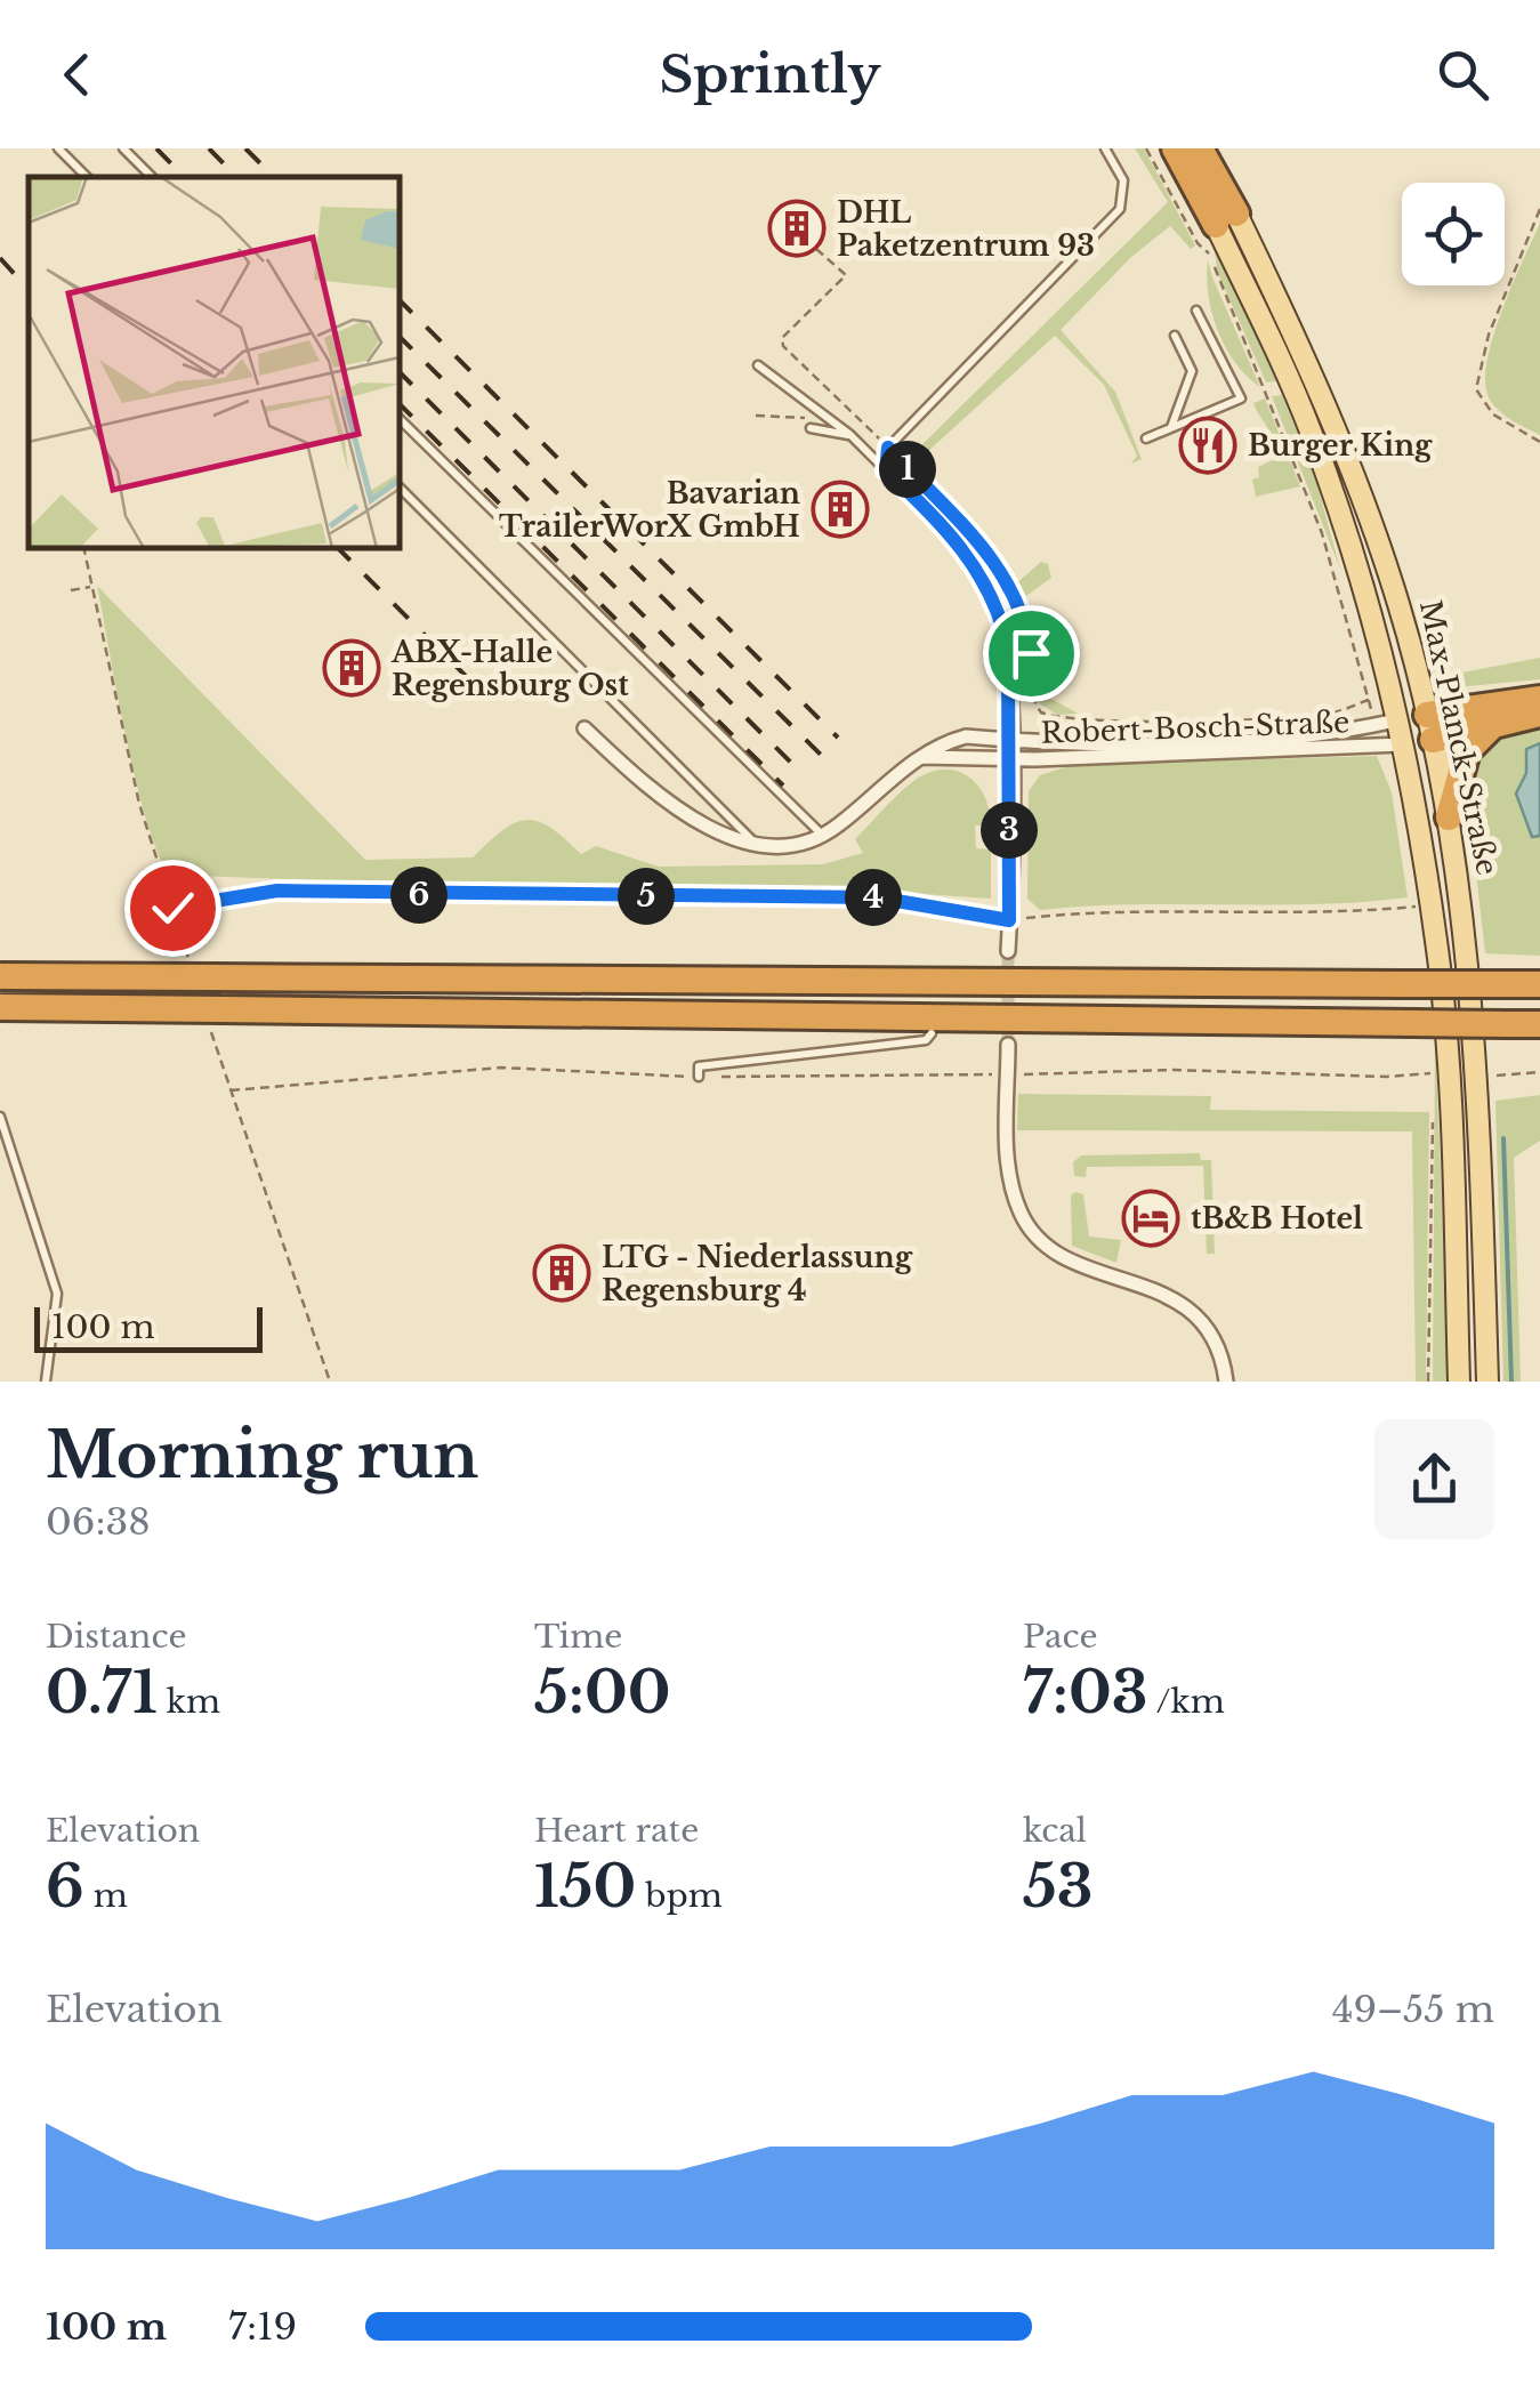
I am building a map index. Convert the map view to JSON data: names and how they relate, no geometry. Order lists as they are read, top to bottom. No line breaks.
{"streets":{"highway":["Max-Planck-Straße"],"street":["Robert-Bosch-Straße"]},"crossings":[["Robert-Bosch-Straße","Max-Planck-Straße"]],"places":{"building":["DHL Paketzentrum 93","Bavarian TrailerWorX GmbH","ABX-Halle Regensburg Ost","LTG - Niederlassung Regensburg 4"],"restaurant":["Burger King"],"hotel":["tB&B Hotel"]},"scale_bar":"100 m","page":{"header":"Sprintly","pins":["1","3","6","5","4"],"scale":"100 m","heading":["Morning run","06:38"],"stats":[["Distance","0.71 km"],["Time","5:00"],["Pace","7:03 /km"],["Elevation","6 m"],["Heart rate","150 bpm"],["kcal","53"]],"chart":["Elevation","49–55 m"],"list":[{"name":"100 m","note":"7:19"}]}}
